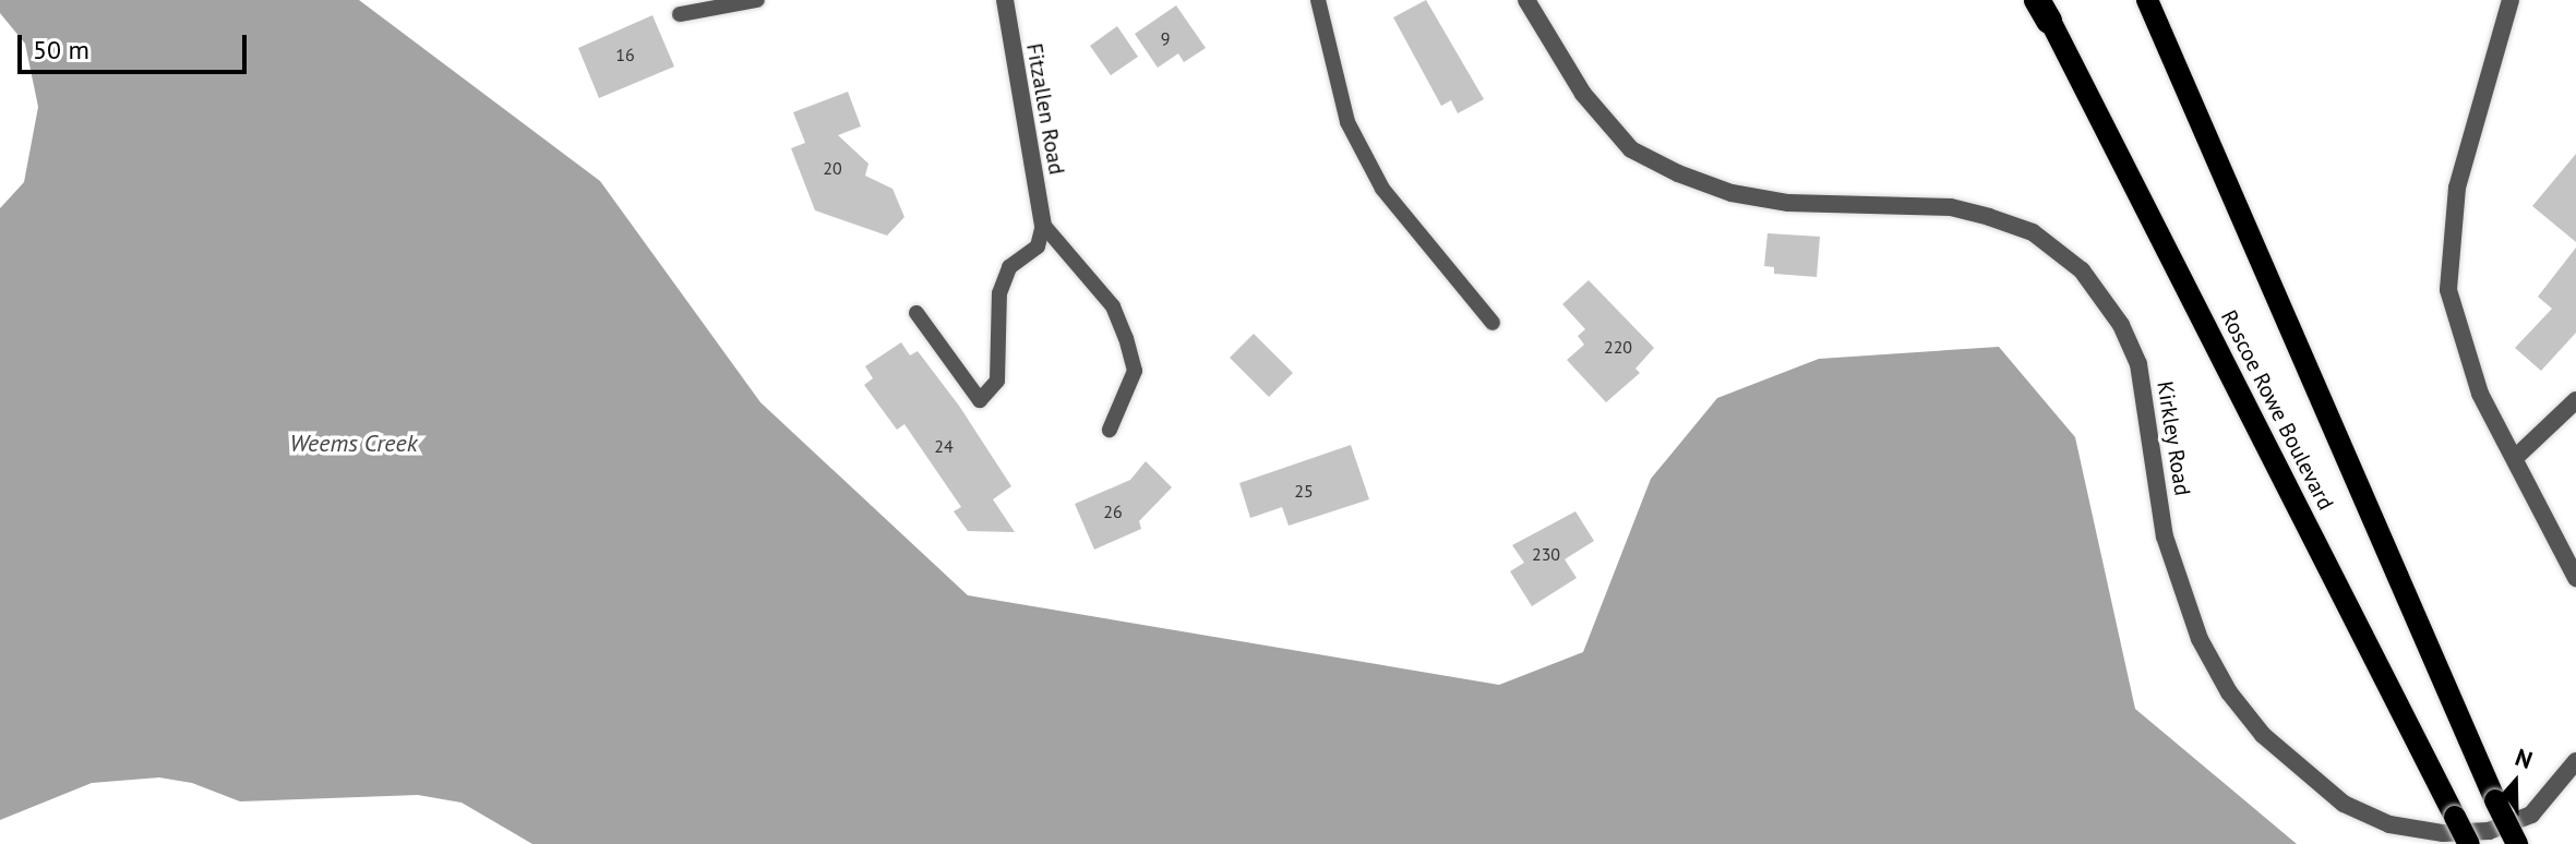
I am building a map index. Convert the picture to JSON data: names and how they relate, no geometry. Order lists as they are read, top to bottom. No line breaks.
{"streets":{"main road":["Roscoe Rowe Boulevard"],"street":["Fitzallen Road","Kirkley Road"]},"water":["Weems Creek"],"house_numbers":["9","16","20","220","24","25","26","230"],"scale_bar":"50 m","north":"top"}
